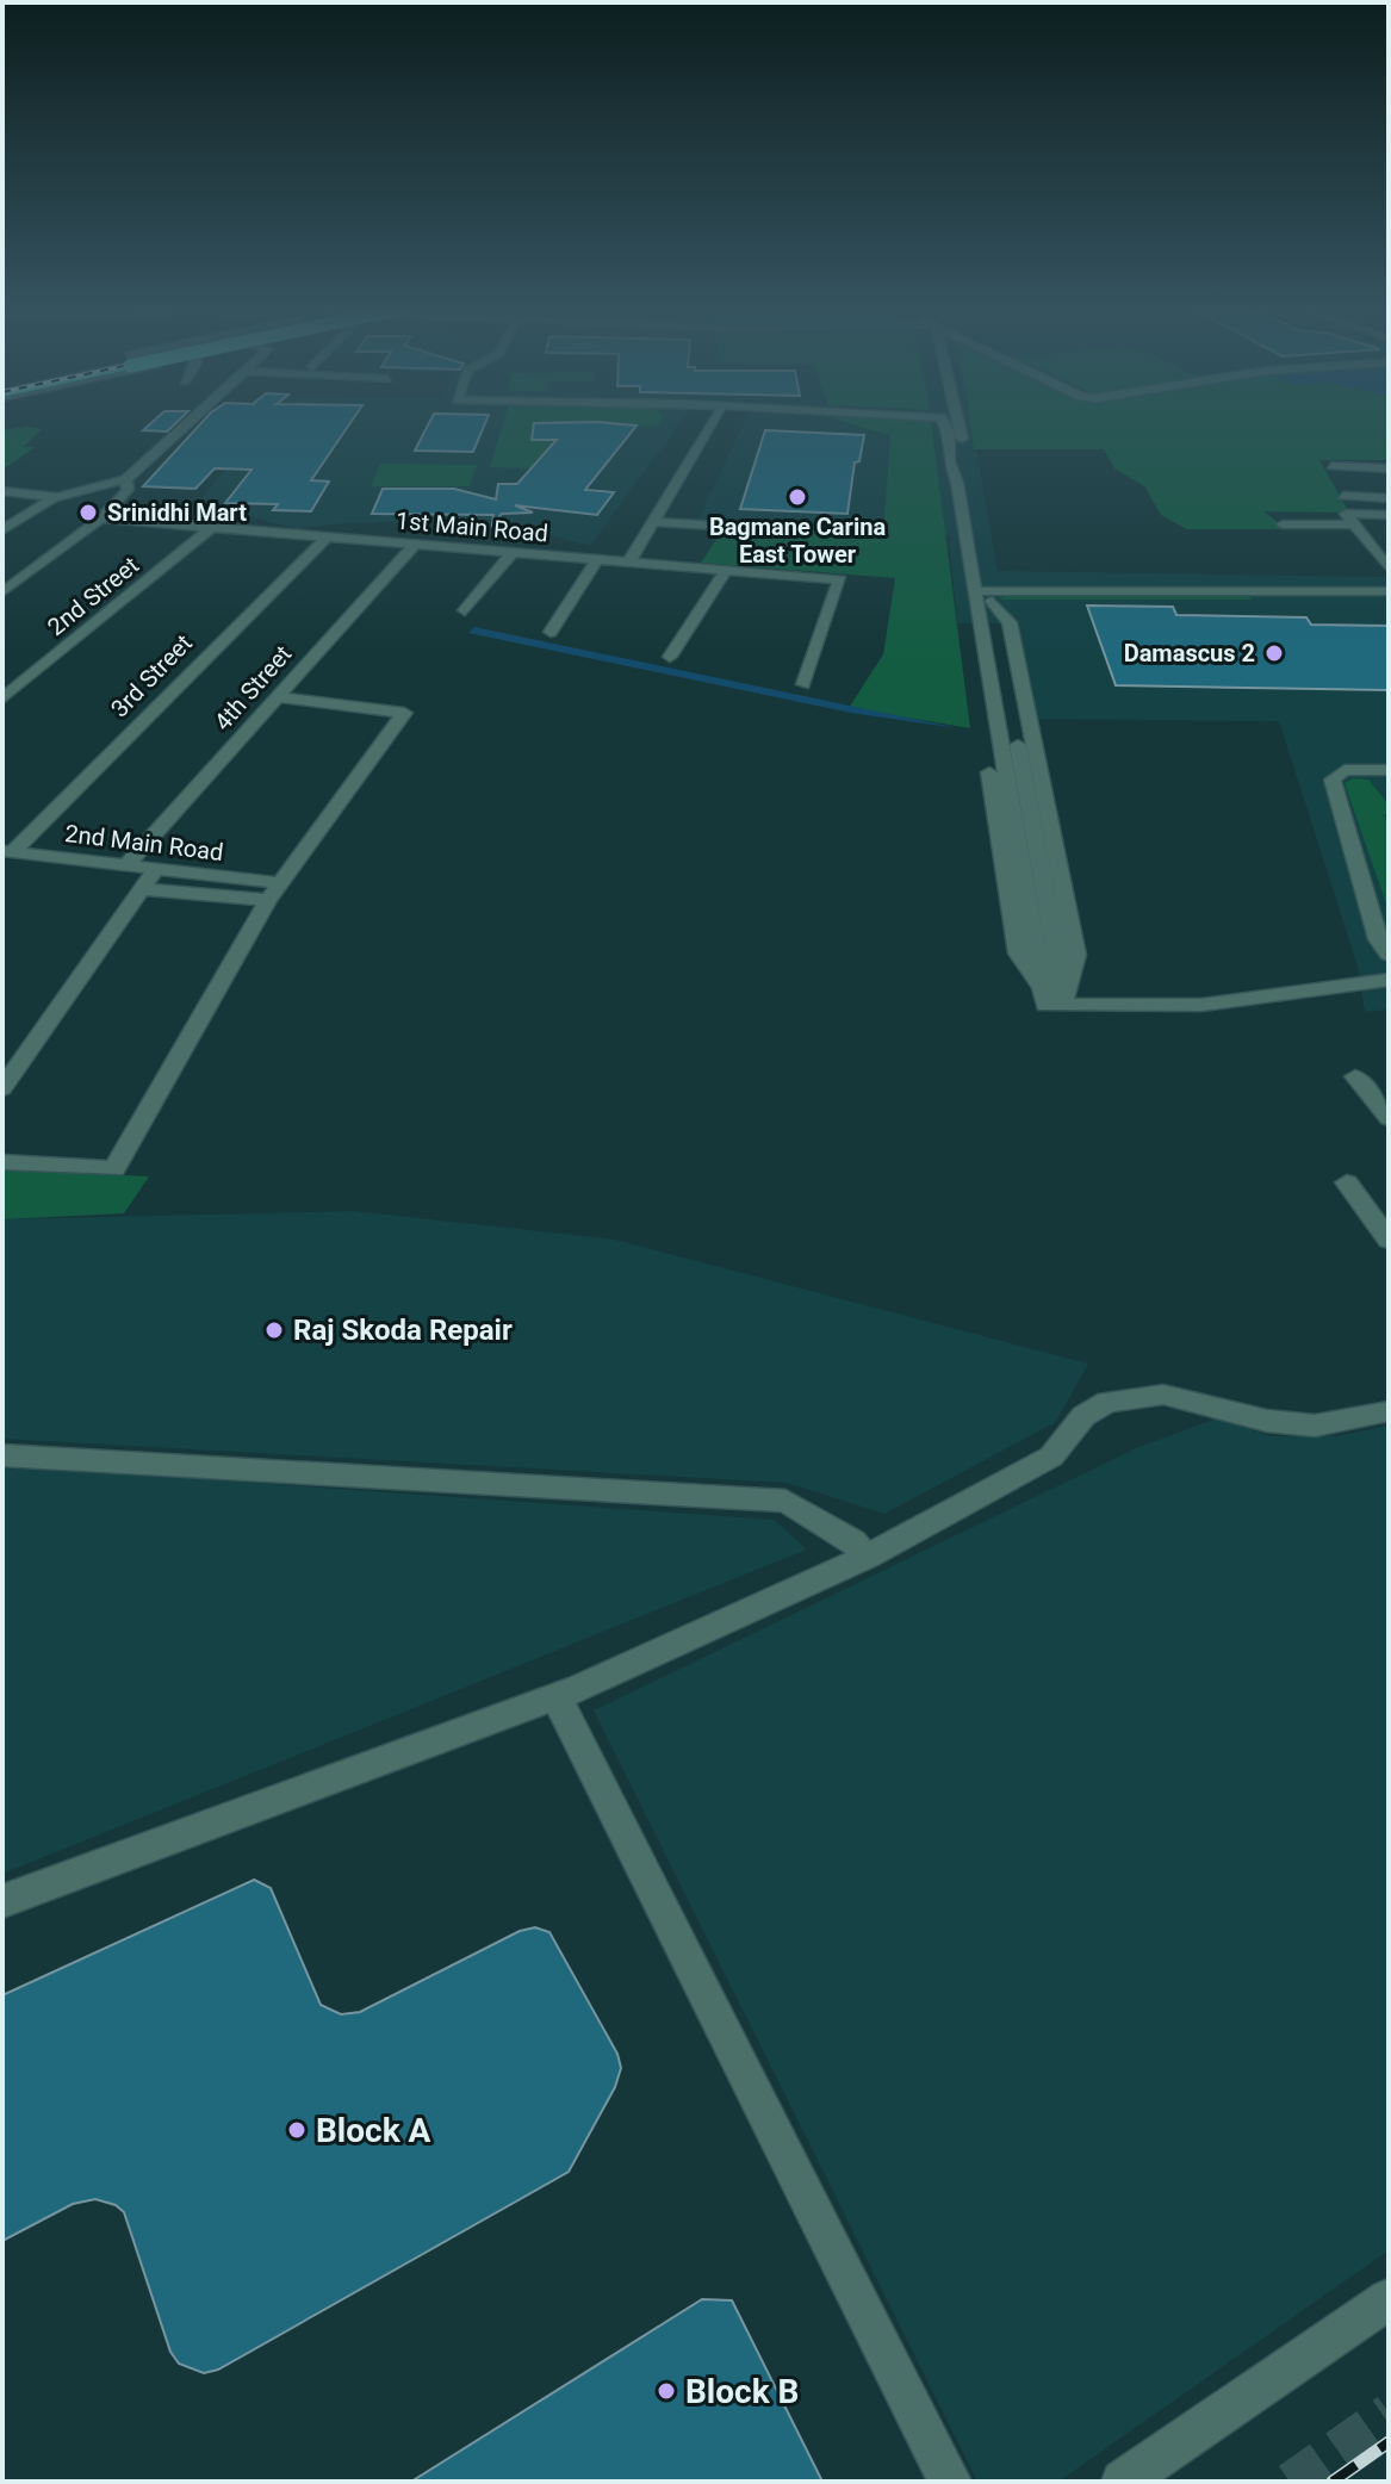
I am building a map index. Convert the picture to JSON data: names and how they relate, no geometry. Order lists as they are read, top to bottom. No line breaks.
{"streets":{"street":["1st Main Road","2nd Street","3rd Street","4th Street","2nd Main Road"]},"crossings":[["1st Main Road","2nd Street"],["1st Main Road","3rd Street"],["1st Main Road","4th Street"],["3rd Street","2nd Main Road"],["4th Street","2nd Main Road"]],"places":["Bagmane Carina East Tower","Srinidhi Mart","Damascus 2","Raj Skoda Repair","Block A","Block B"]}
